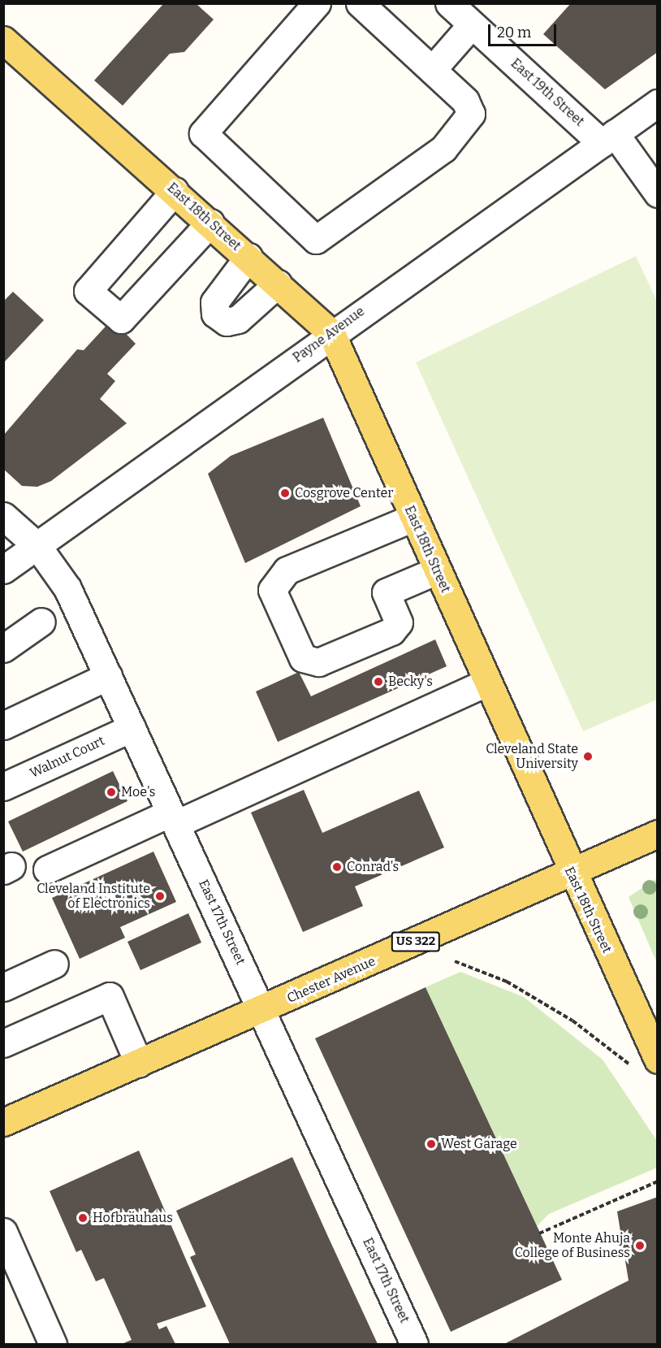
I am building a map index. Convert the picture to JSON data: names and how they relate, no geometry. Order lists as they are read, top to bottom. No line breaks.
{"streets":{"main road":["East 18th Street","US 322","Chester Avenue"],"street":["East 19th Street","Payne Avenue","Walnut Court","East 17th Street"]},"crossings":[["East 19th Street","Payne Avenue"],["East 18th Street","Payne Avenue"],["East 18th Street","Chester Avenue"],["Payne Avenue","East 17th Street"],["Walnut Court","East 17th Street"],["East 17th Street","Chester Avenue"]],"places":["Cosgrove Center","Becky's","Cleveland State University","Moe's","Conrad's","Cleveland Institute of Electronics","West Garage","Hofbräuhaus","Monte Ahuja College of Business"],"scale_bar":"20 m"}
